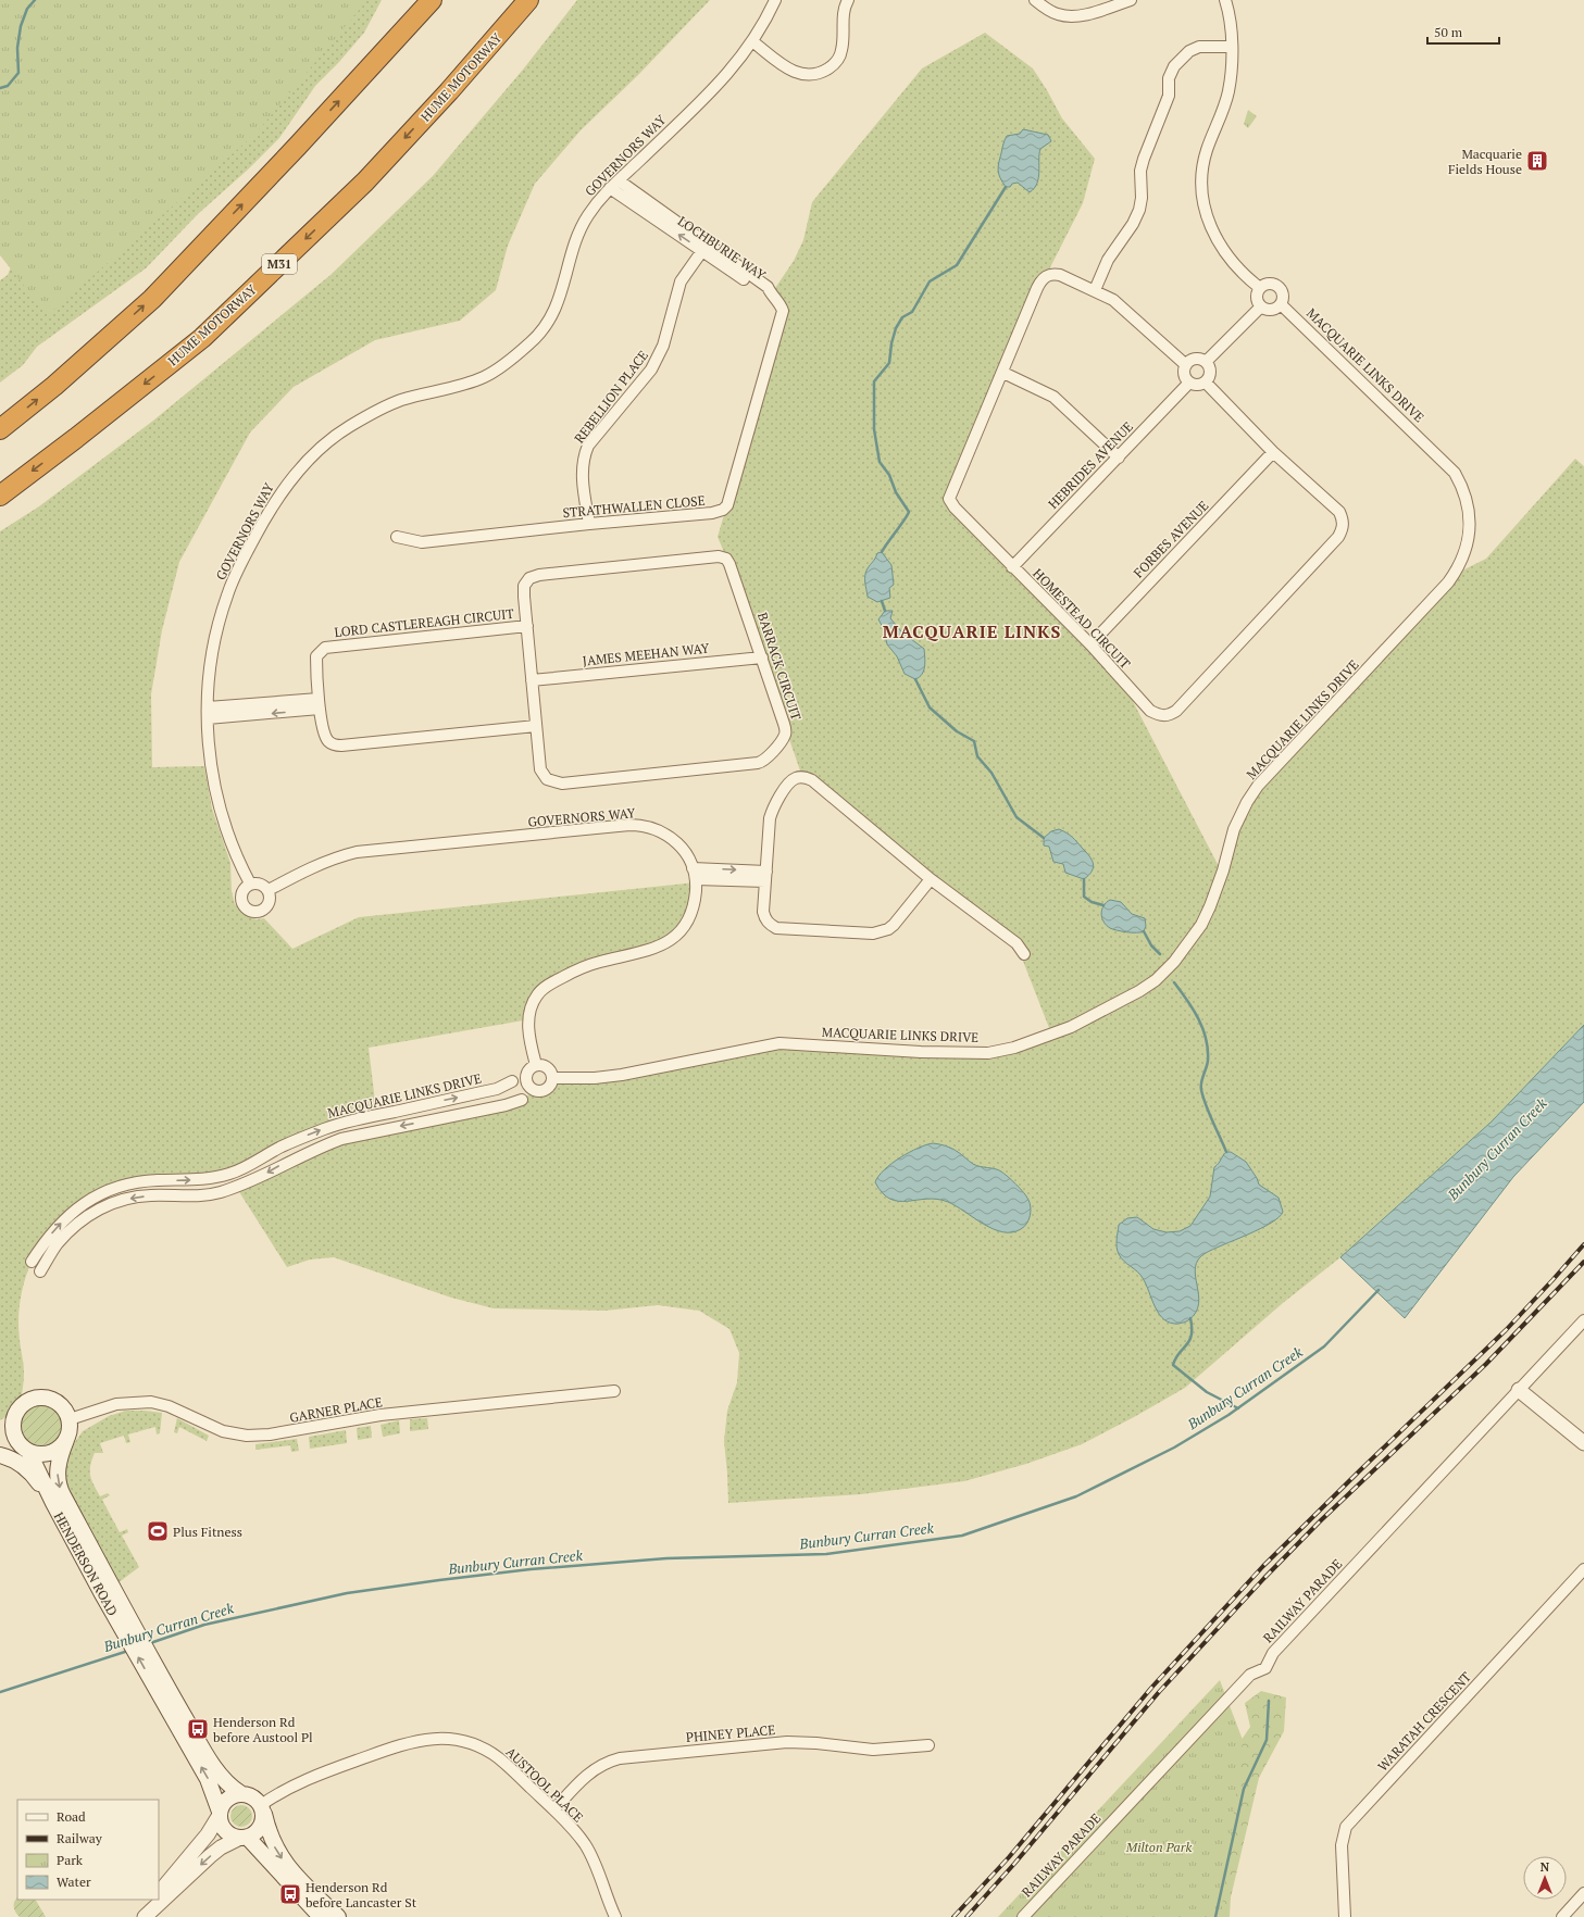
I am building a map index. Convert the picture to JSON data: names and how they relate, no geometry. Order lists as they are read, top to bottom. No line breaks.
{"streets":{"highway":["HUME MOTORWAY","M31"],"main road":["HENDERSON ROAD"],"street":["GOVERNORS WAY","LOCHBURIE WAY","MACQUARIE LINKS DRIVE","REBELLION PLACE","HEBRIDES AVENUE","STRATHWALLEN CLOSE","FORBES AVENUE","HOMESTEAD CIRCUIT","LORD CASTLEREAGH CIRCUIT","JAMES MEEHAN WAY","BARRACK CIRCUIT","GARNER PLACE","RAILWAY PARADE","WARATAH CRESCENT","PHINEY PLACE","AUSTOOL PLACE"]},"crossings":[["GOVERNORS WAY","LOCHBURIE WAY"],["GOVERNORS WAY","MACQUARIE LINKS DRIVE"],["LOCHBURIE WAY","REBELLION PLACE"],["LOCHBURIE WAY","STRATHWALLEN CLOSE"],["REBELLION PLACE","STRATHWALLEN CLOSE"],["HEBRIDES AVENUE","HOMESTEAD CIRCUIT"],["FORBES AVENUE","HOMESTEAD CIRCUIT"],["LORD CASTLEREAGH CIRCUIT","BARRACK CIRCUIT"],["JAMES MEEHAN WAY","BARRACK CIRCUIT"],["GARNER PLACE","HENDERSON ROAD"],["HENDERSON ROAD","AUSTOOL PLACE"],["PHINEY PLACE","AUSTOOL PLACE"]],"districts":["MACQUARIE LINKS"],"water":["Bunbury Curran Creek"],"parks":["Milton Park"],"places":{"building":["Macquarie Fields House"],"sports":["Plus Fitness"],"bus stop":["Henderson Rd before Austool Pl","Henderson Rd before Lancaster St"]},"legend":["Road","Railway","Park","Water"],"scale_bar":"50 m","north":"top"}
